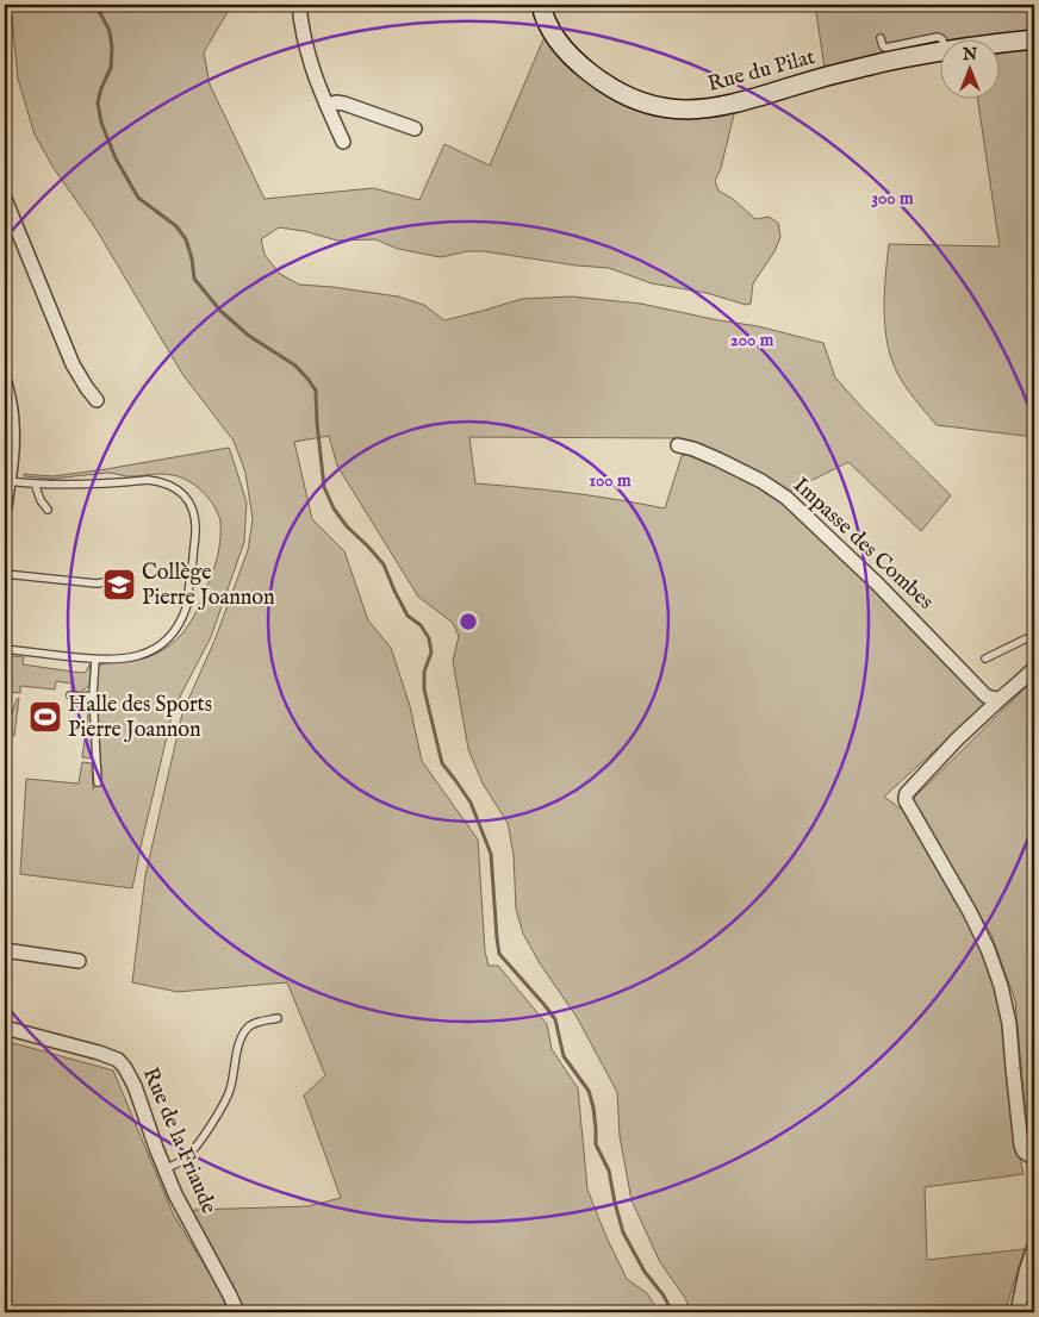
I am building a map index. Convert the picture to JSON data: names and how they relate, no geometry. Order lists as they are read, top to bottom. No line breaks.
{"streets":{"main road":["Rue du Pilat"],"street":["Impasse des Combes","Rue de la Friaude"]},"places":{"school or university":["Collège Pierre Joannon"],"sports":["Halle des Sports Pierre Joannon"]},"north":"top","rings":["300 m","200 m","100 m"]}
